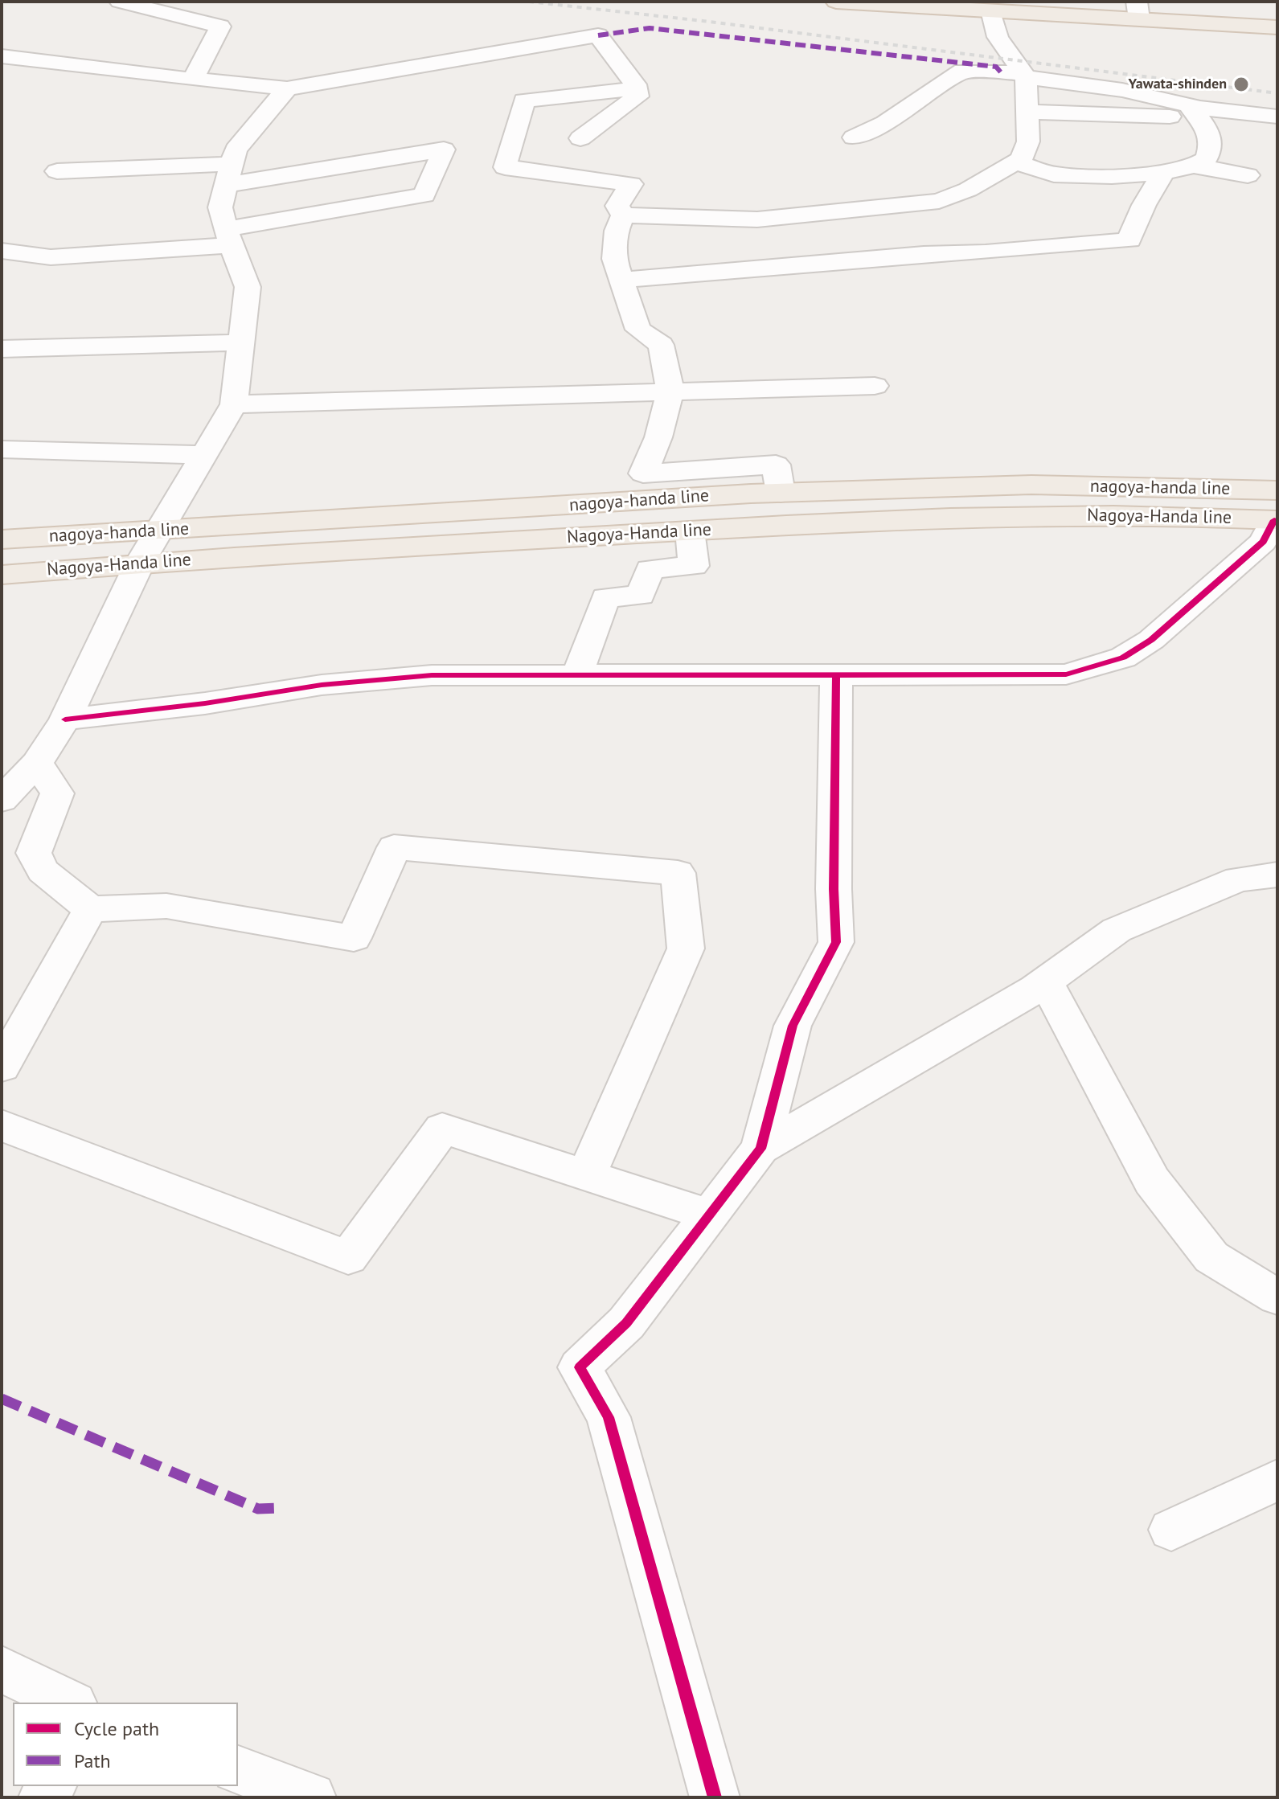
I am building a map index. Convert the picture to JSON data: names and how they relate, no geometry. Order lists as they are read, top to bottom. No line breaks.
{"streets":{"main road":["nagoya-handa line","Nagoya-Handa line"]},"crossings":[["nagoya-handa line","Nagoya-Handa line"]],"places":["Yawata-shinden"],"legend":["Cycle path","Path"]}
